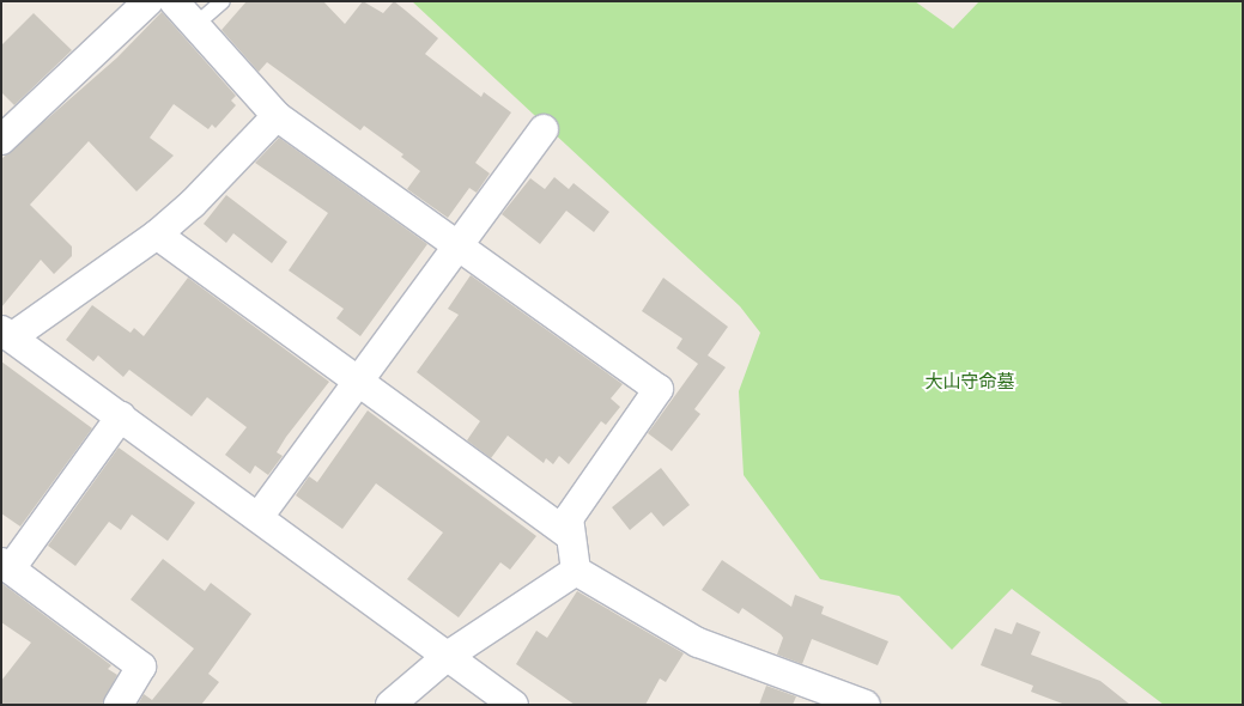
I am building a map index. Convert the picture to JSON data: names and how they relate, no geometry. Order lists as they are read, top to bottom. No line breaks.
{"parks":["大山守命墓"]}
